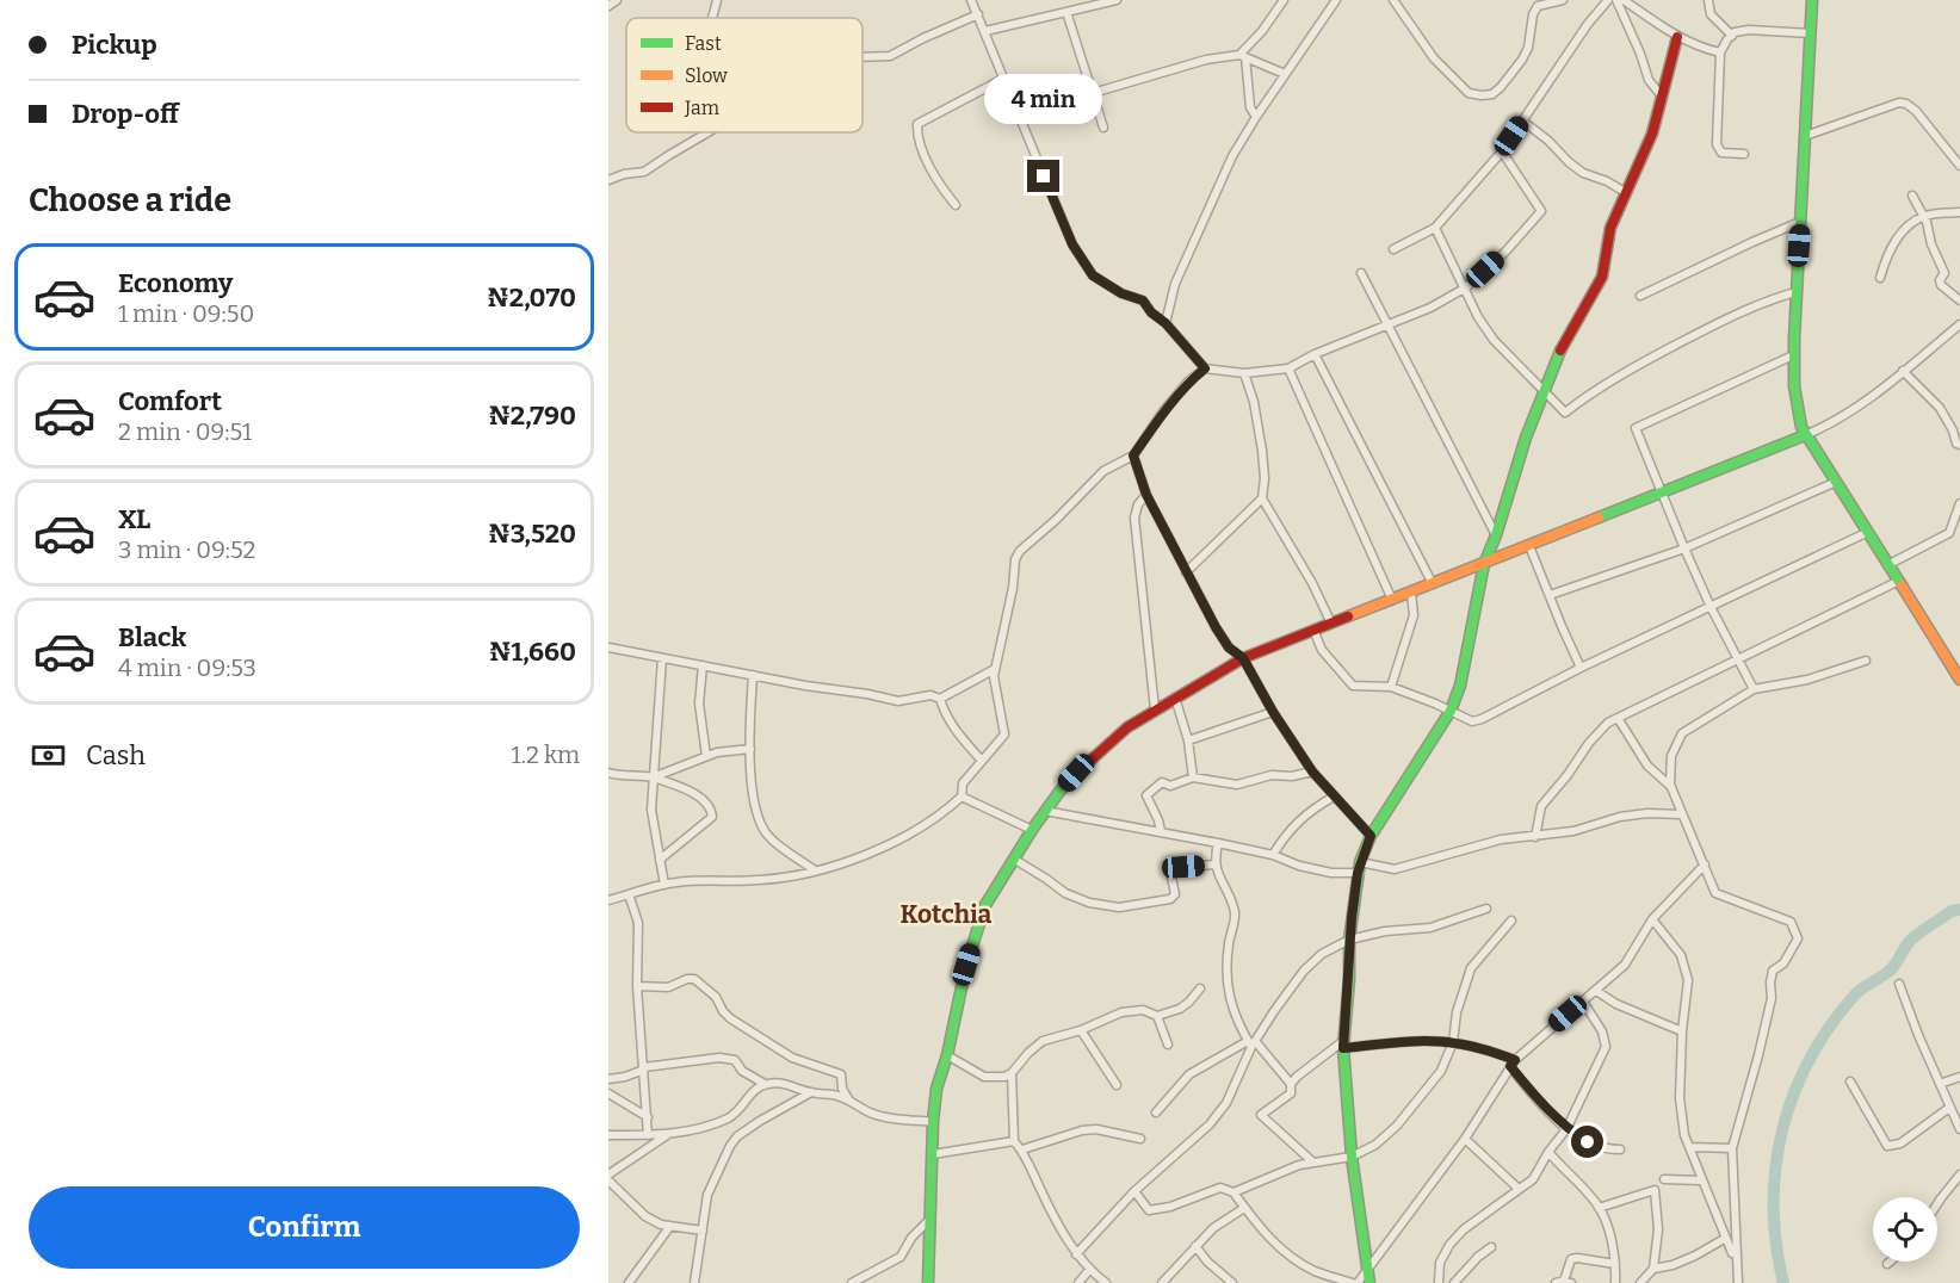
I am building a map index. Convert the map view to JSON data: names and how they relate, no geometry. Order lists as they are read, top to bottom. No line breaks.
{"districts":["Kotchia"],"legend":["Fast","Slow","Jam"],"page":{"banner":["Pickup","Drop-off"],"bubble":"4 min","heading":"Choose a ride","list":[{"name":"Economy","note":"1 min · 09:50","value":"₦2,070"},{"name":"Comfort","note":"2 min · 09:51","value":"₦2,790"},{"name":"XL","note":"3 min · 09:52","value":"₦3,520"},{"name":"Black","note":"4 min · 09:53","value":"₦1,660"}],"pay":["Cash","1.2 km"],"buttons":"Confirm"}}
